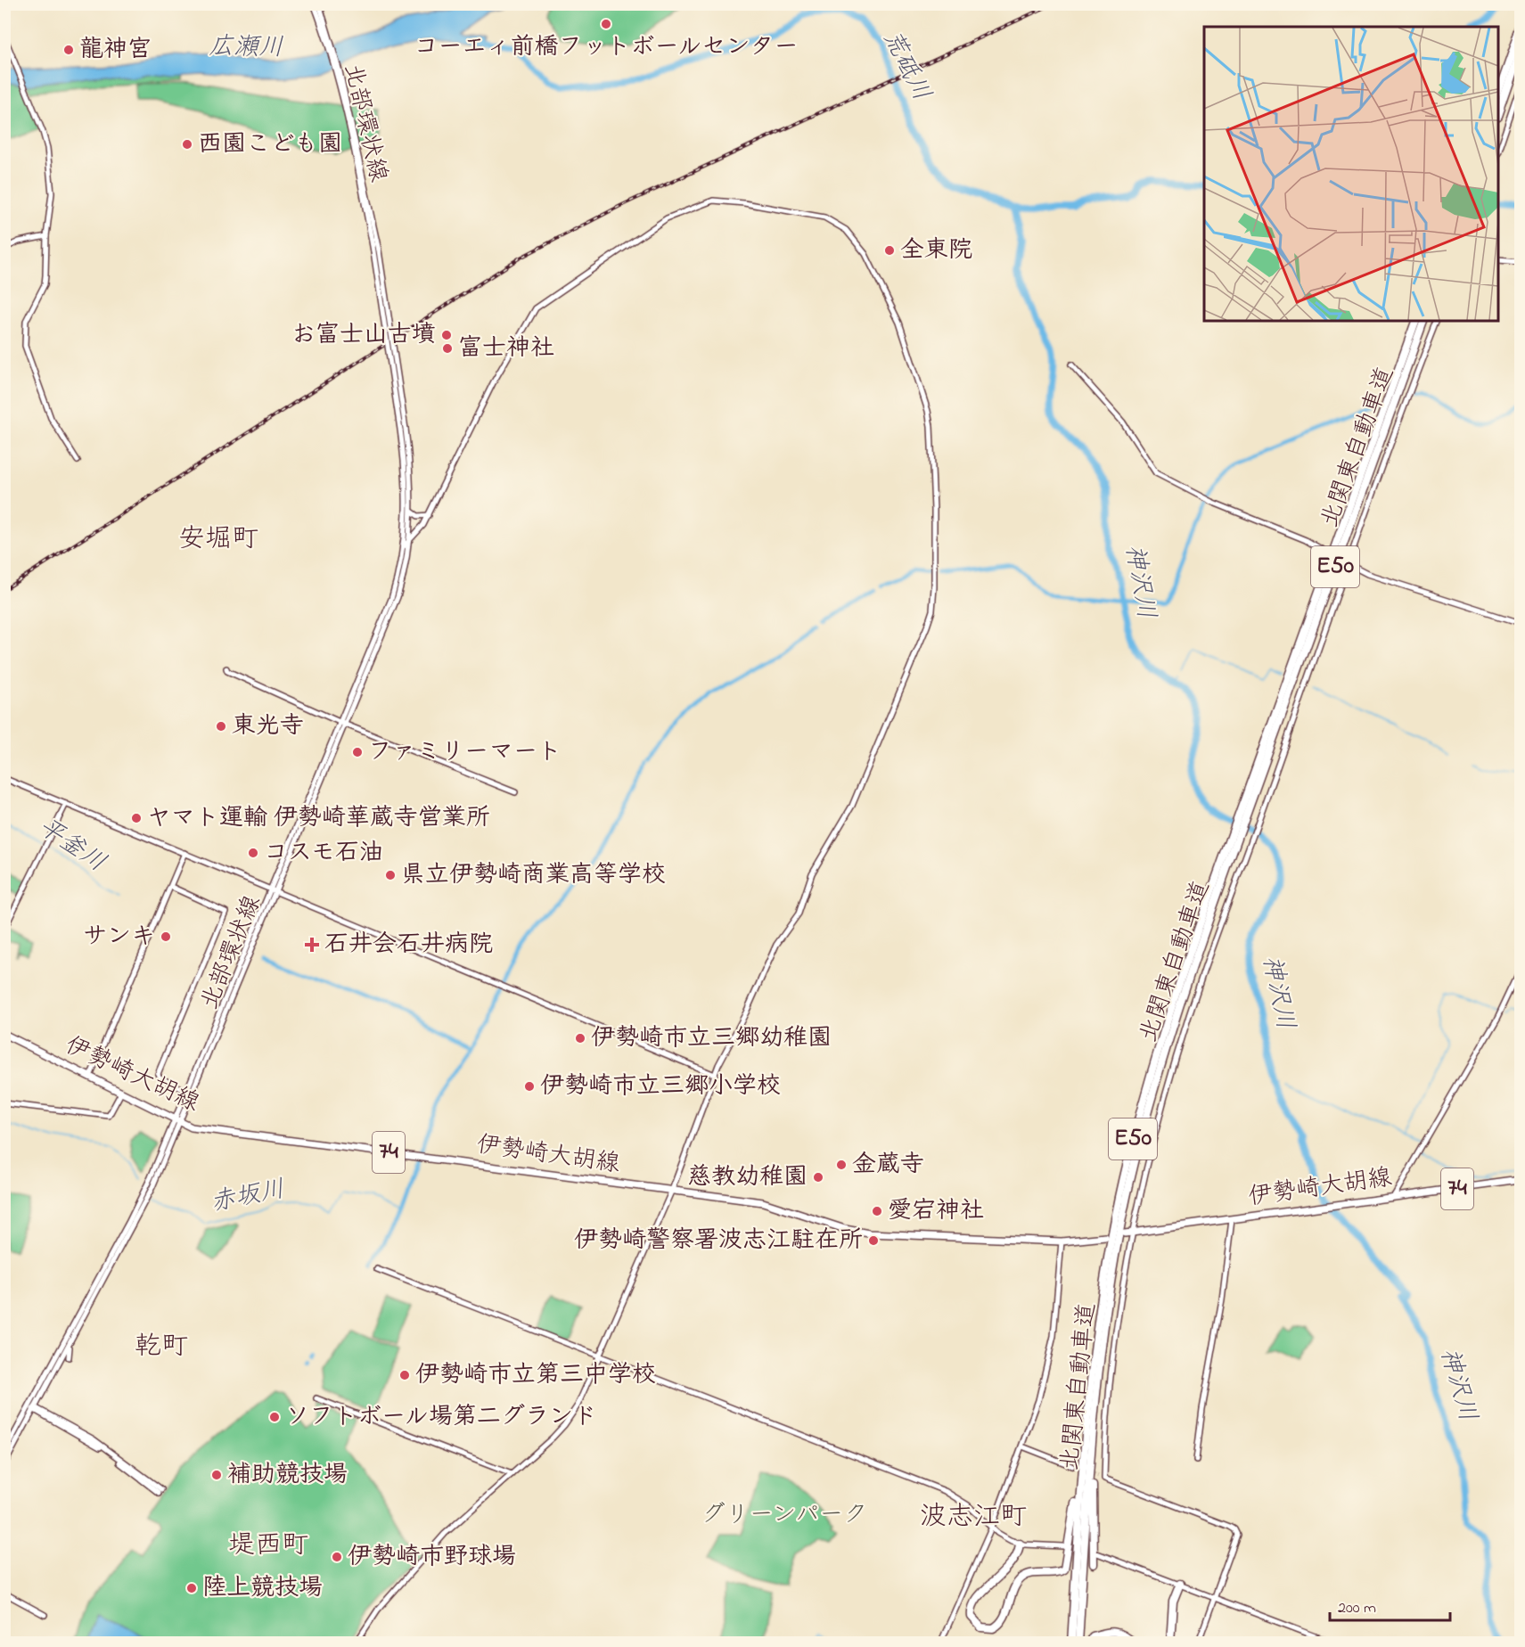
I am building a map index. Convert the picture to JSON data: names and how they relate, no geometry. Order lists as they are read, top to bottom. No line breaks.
{"streets":{"highway":["北関東自動車道","E50"],"main road":["伊勢崎大胡線","74"],"street":["北部環状線"]},"crossings":[["北部環状線","伊勢崎大胡線"]],"districts":["安堀町","乾町","波志江町","堤西町"],"water":["広瀬川","荒砥川","神沢川","平釜川","赤坂川"],"parks":["グリーンパーク"],"places":{"other":["コーエィ前橋フットボールセンター","龍神宮","西園こども園","全東院","お富士山古墳","富士神社","東光寺","ファミリーマート","ヤマト運輸 伊勢崎華蔵寺営業所","コスモ石油","県立伊勢崎商業高等学校","サンキ","伊勢崎市立三郷幼稚園","伊勢崎市立三郷小学校","金蔵寺","慈教幼稚園","愛宕神社","伊勢崎警察署波志江駐在所","伊勢崎市立第三中学校","ソフトボール場第二グランド","補助競技場","伊勢崎市野球場","陸上競技場"],"health":["石井会石井病院"]},"scale_bar":"200 m"}
